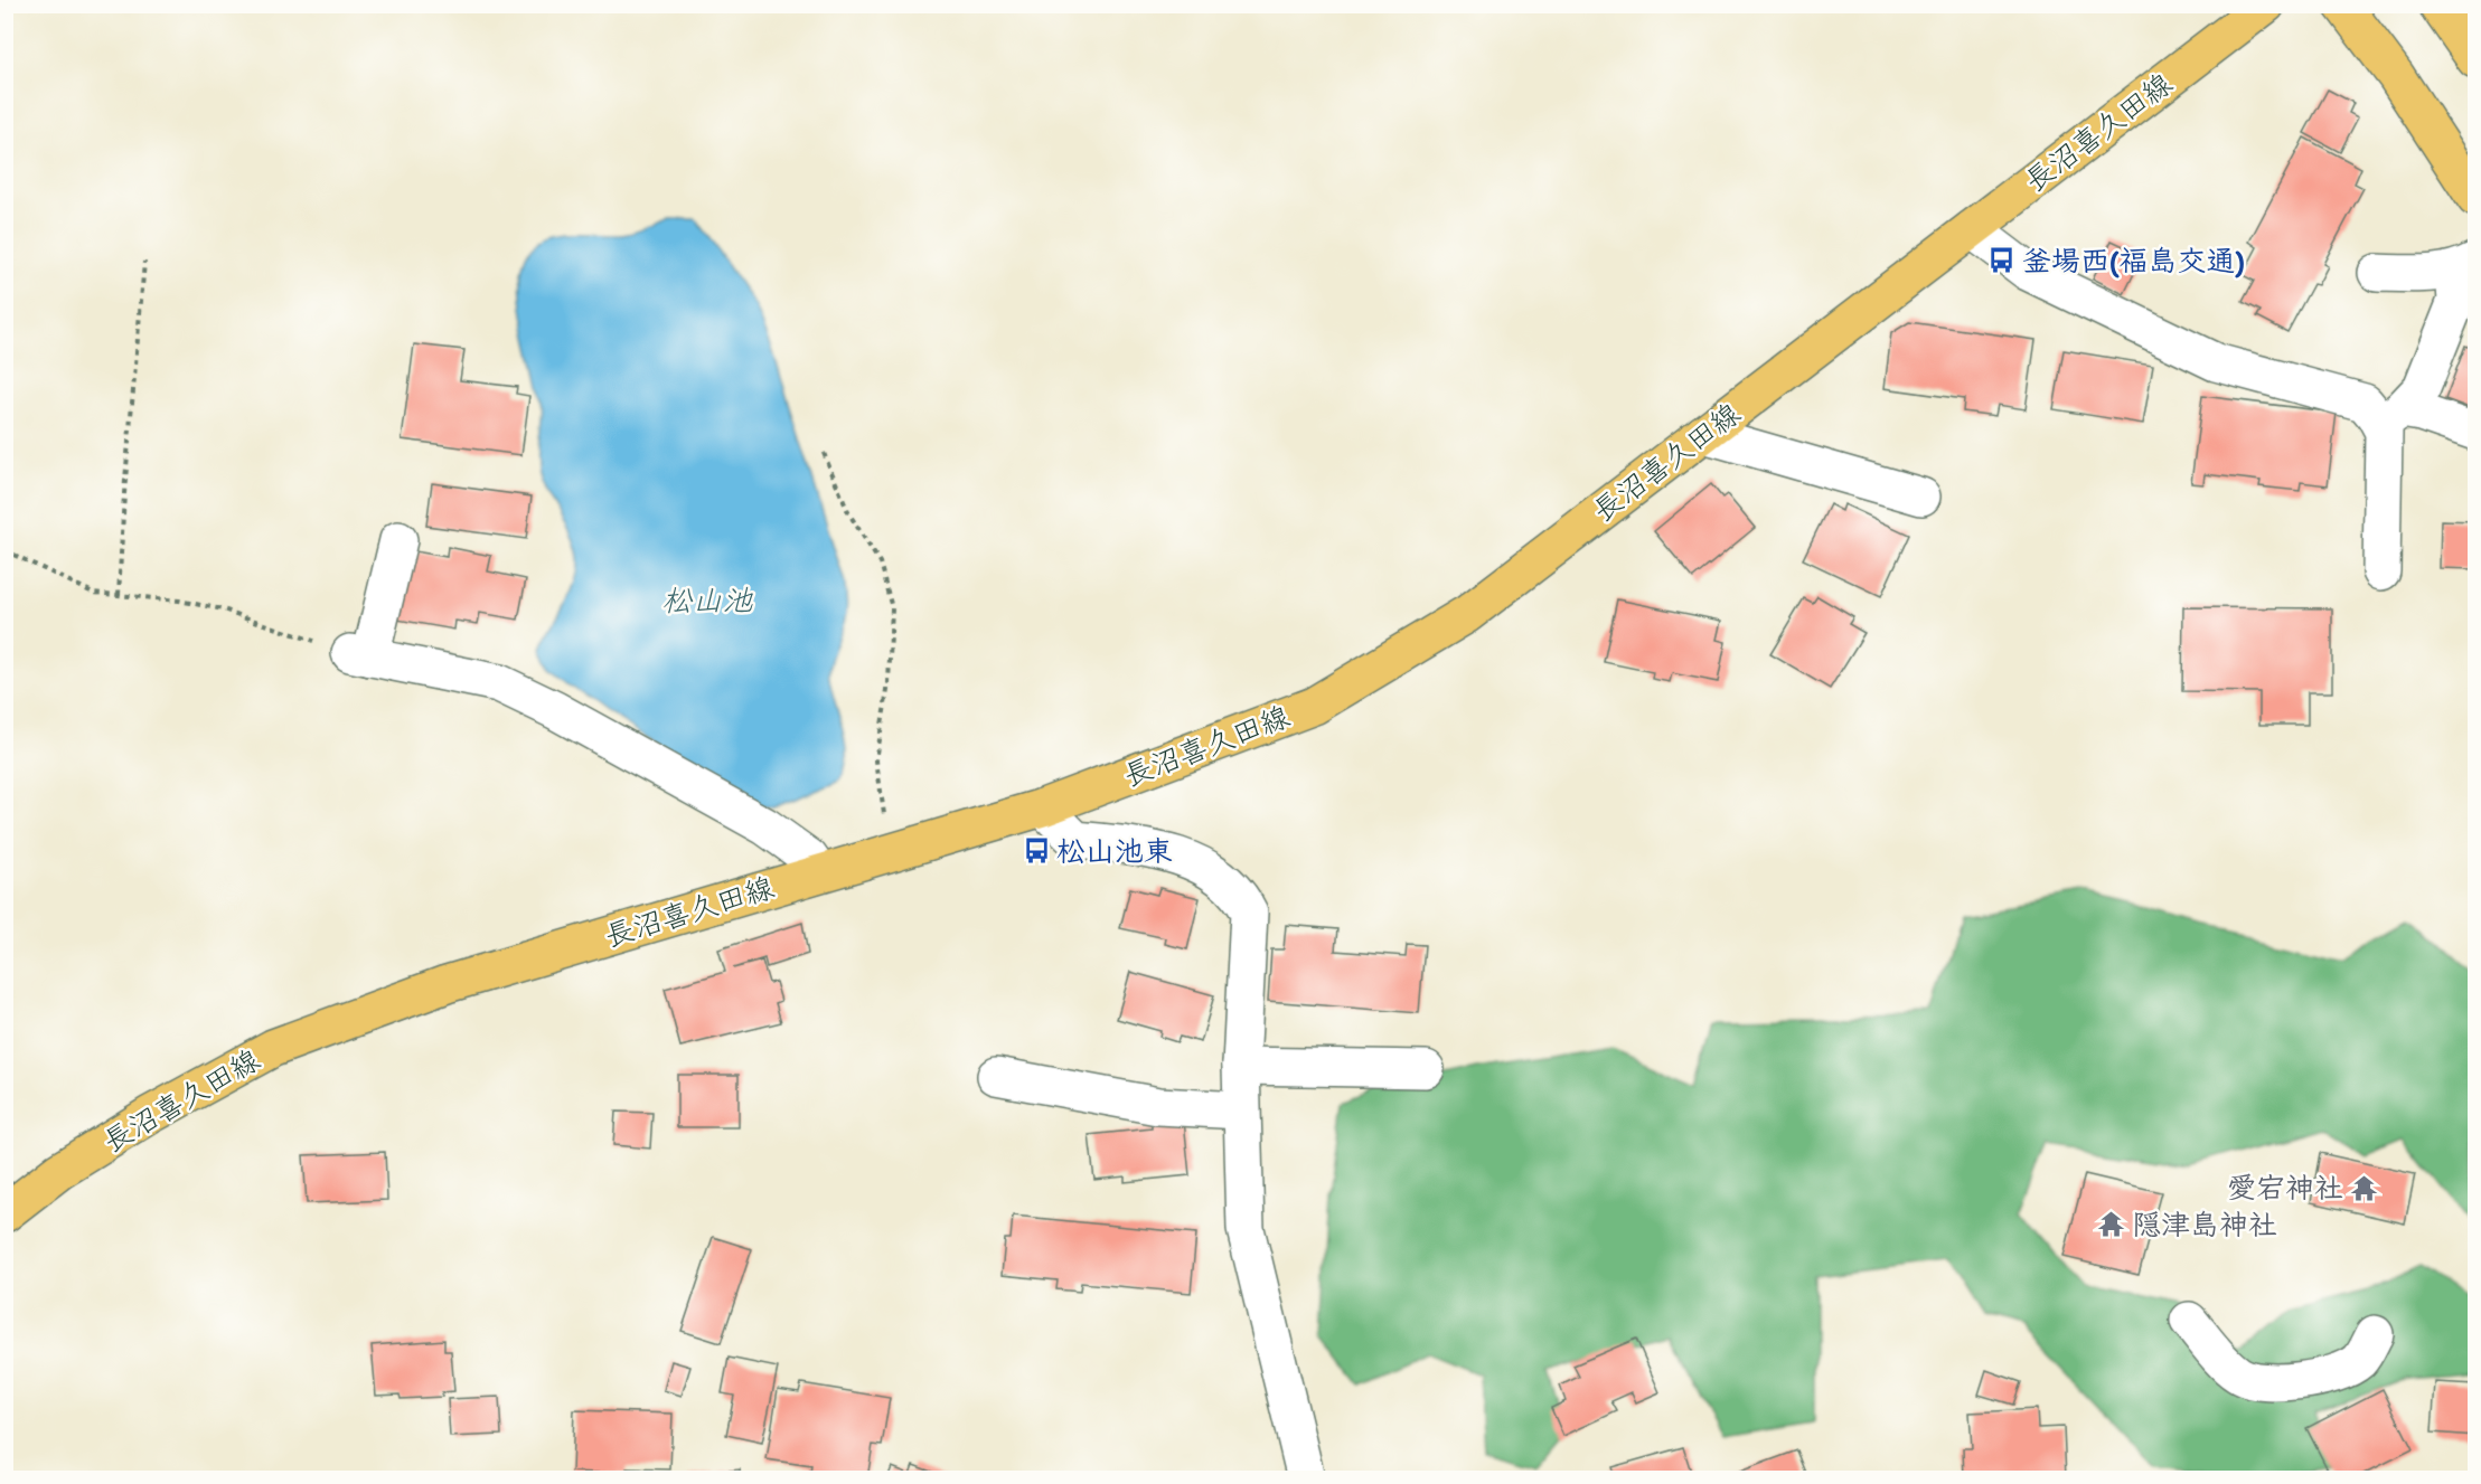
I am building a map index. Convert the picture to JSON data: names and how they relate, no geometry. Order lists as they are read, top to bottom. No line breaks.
{"streets":{"main road":["長沼喜久田線"]},"water":["松山池"],"places":{"bus stop":["釜場西(福島交通)","松山池東"],"temple":["愛宕神社","隠津島神社"]}}
